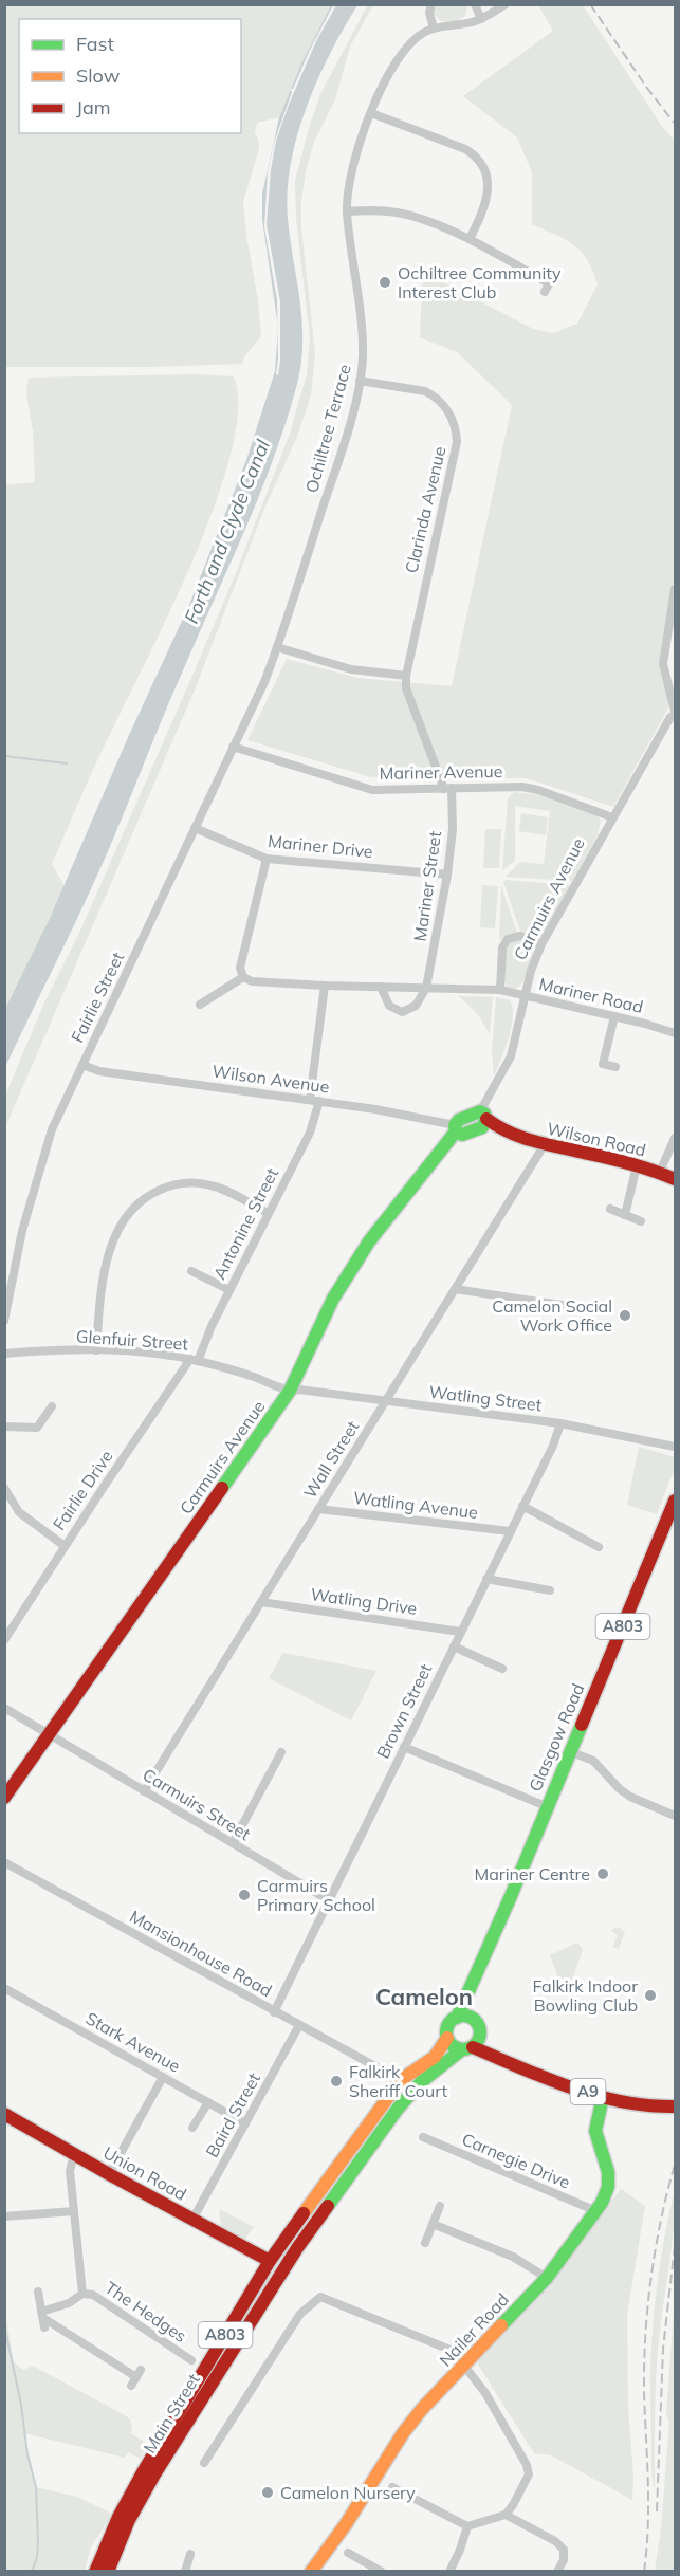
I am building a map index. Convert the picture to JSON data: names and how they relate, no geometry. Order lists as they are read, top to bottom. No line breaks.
{"streets":{"main road":["Carmuirs Avenue","Wilson Road","A803","Glasgow Road","A9","Union Road","Nailer Road","Main Street"],"street":["Ochiltree Terrace","Clarinda Avenue","Mariner Avenue","Mariner Drive","Mariner Street","Mariner Road","Fairlie Street","Wilson Avenue","Antonine Street","Glenfuir Street","Watling Street","Wall Street","Fairlie Drive","Watling Avenue","Watling Drive","Brown Street","Carmuirs Street","Mansionhouse Road","Stark Avenue","Baird Street","Carnegie Drive","The Hedges"]},"crossings":[["Ochiltree Terrace","Clarinda Avenue"],["Ochiltree Terrace","Fairlie Street"],["Clarinda Avenue","Mariner Street"],["Mariner Avenue","Mariner Street"],["Mariner Avenue","Carmuirs Avenue"],["Mariner Avenue","Fairlie Street"],["Mariner Drive","Mariner Street"],["Mariner Drive","Fairlie Street"],["Mariner Street","Mariner Road"],["Carmuirs Avenue","Mariner Road"],["Carmuirs Avenue","Wilson Avenue"],["Carmuirs Avenue","Wilson Road"],["Carmuirs Avenue","Glenfuir Street"],["Carmuirs Avenue","Watling Street"],["Carmuirs Avenue","Carmuirs Street"],["Mariner Road","Antonine Street"],["Fairlie Street","Wilson Avenue"],["Wilson Avenue","Antonine Street"],["Wilson Road","Wall Street"],["Antonine Street","Glenfuir Street"],["Antonine Street","Fairlie Drive"],["Glenfuir Street","Watling Street"],["Glenfuir Street","Fairlie Drive"],["Watling Street","Wall Street"],["Watling Street","Brown Street"],["Wall Street","Watling Avenue"],["Wall Street","Watling Drive"],["Wall Street","Carmuirs Street"],["Watling Avenue","Brown Street"],["Watling Drive","Brown Street"],["Brown Street","Carmuirs Street"],["Brown Street","Mansionhouse Road"],["Glasgow Road","A9"],["Glasgow Road","Main Street"],["Mansionhouse Road","Baird Street"],["Stark Avenue","Baird Street"],["A9","Nailer Road"],["A9","Main Street"],["Baird Street","Union Road"],["Carnegie Drive","Nailer Road"],["Union Road","Main Street"]],"districts":["Camelon"],"water":["Forth and Clyde Canal"],"places":["Ochiltree Community Interest Club","Camelon Social Work Office","Mariner Centre","Carmuirs Primary School","Falkirk Indoor Bowling Club","Falkirk Sheriff Court","Camelon Nursery"],"legend":["Fast","Slow","Jam"]}
